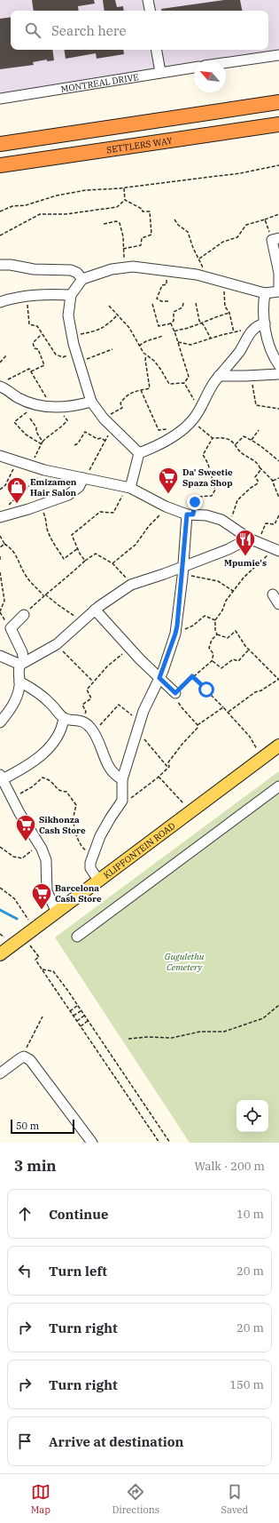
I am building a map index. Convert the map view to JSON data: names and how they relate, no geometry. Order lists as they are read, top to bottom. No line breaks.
{"streets":{"highway":["SETTLERS WAY"],"main road":["KLIPFONTEIN ROAD"],"street":["MONTREAL DRIVE"]},"parks":["Gugulethu Cemetery"],"places":{"supermarket":["Da' Sweetie Spaza Shop","Sikhonza Cash Store","Barcelona Cash Store"],"shop":["Emizamen Hair Salon"],"restaurant":["Mpumie's"]},"scale_bar":"50 m","north":"top left","page":{"search":"Search here","scale":"50 m","heading":["3 min","Walk · 200 m"],"list":[["Continue","10 m"],["Turn left","20 m"],["Turn right","20 m"],["Turn right","150 m"],"Arrive at destination"],"nav":["Map","Directions","Saved"]}}
